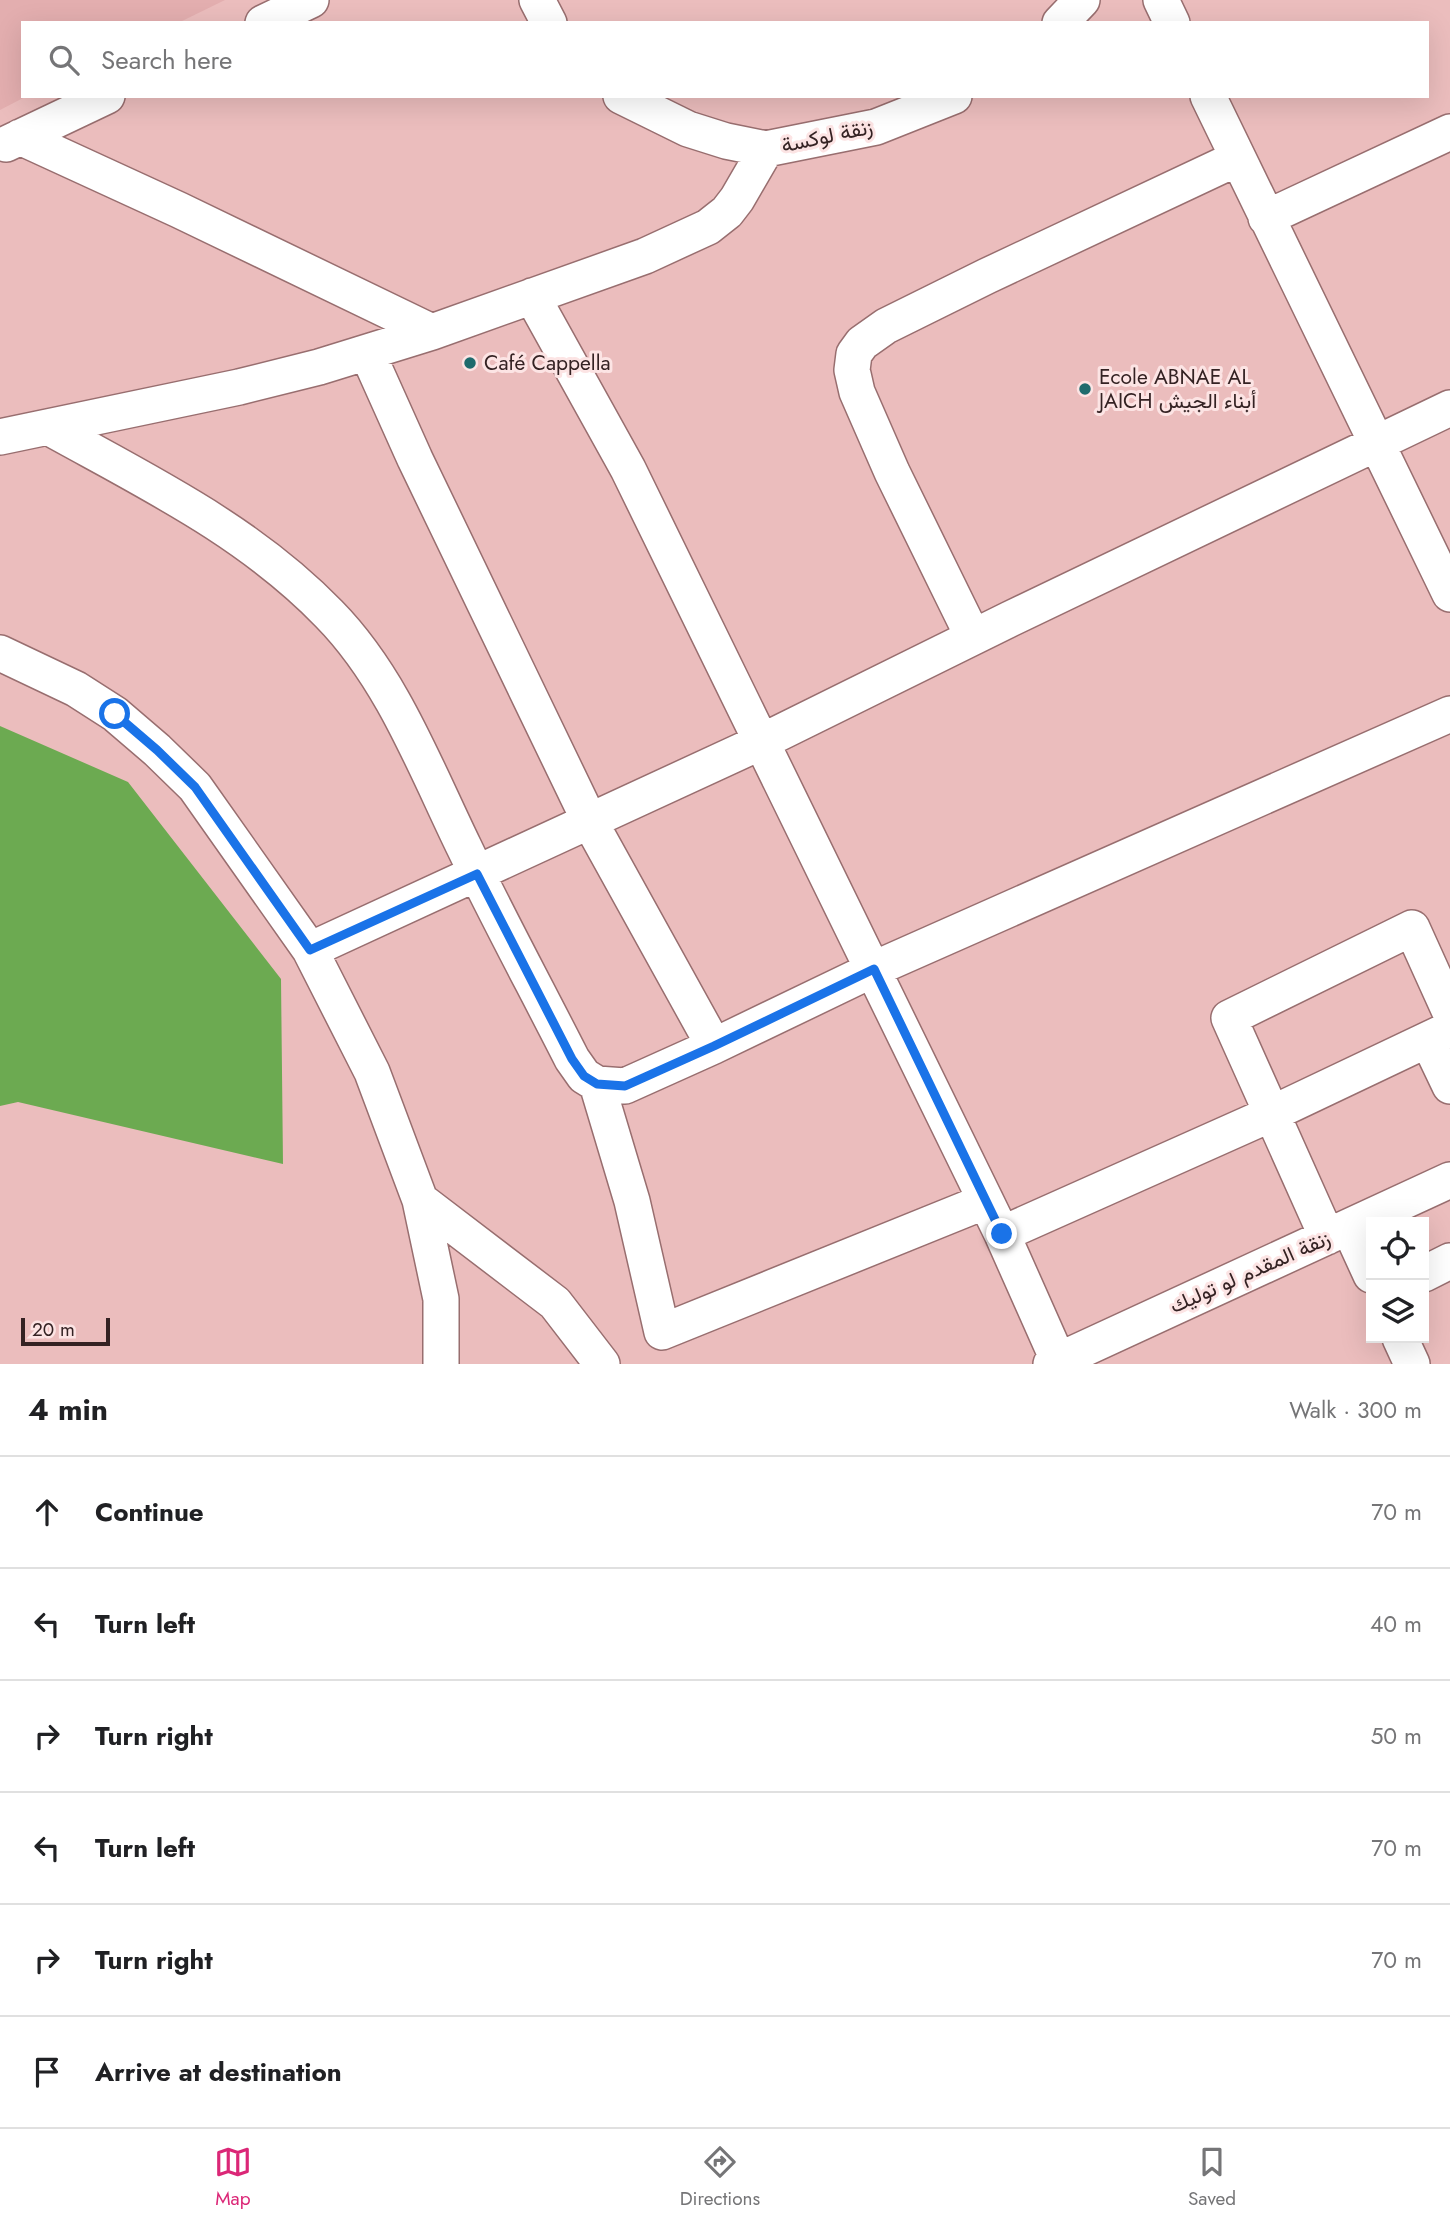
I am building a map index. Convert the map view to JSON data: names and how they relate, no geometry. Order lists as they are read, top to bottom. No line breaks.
{"streets":{"street":["زنقة لوكسة","زنقة المقدم لو توليك"]},"places":["Café Cappella","Ecole ABNAE AL JAICH أبناء الجيش"],"scale_bar":"20 m","page":{"search":"Search here","scale":"20 m","heading":["4 min","Walk · 300 m"],"list":[["Continue","70 m"],["Turn left","40 m"],["Turn right","50 m"],["Turn left","70 m"],["Turn right","70 m"],"Arrive at destination"],"nav":["Map","Directions","Saved"]}}
